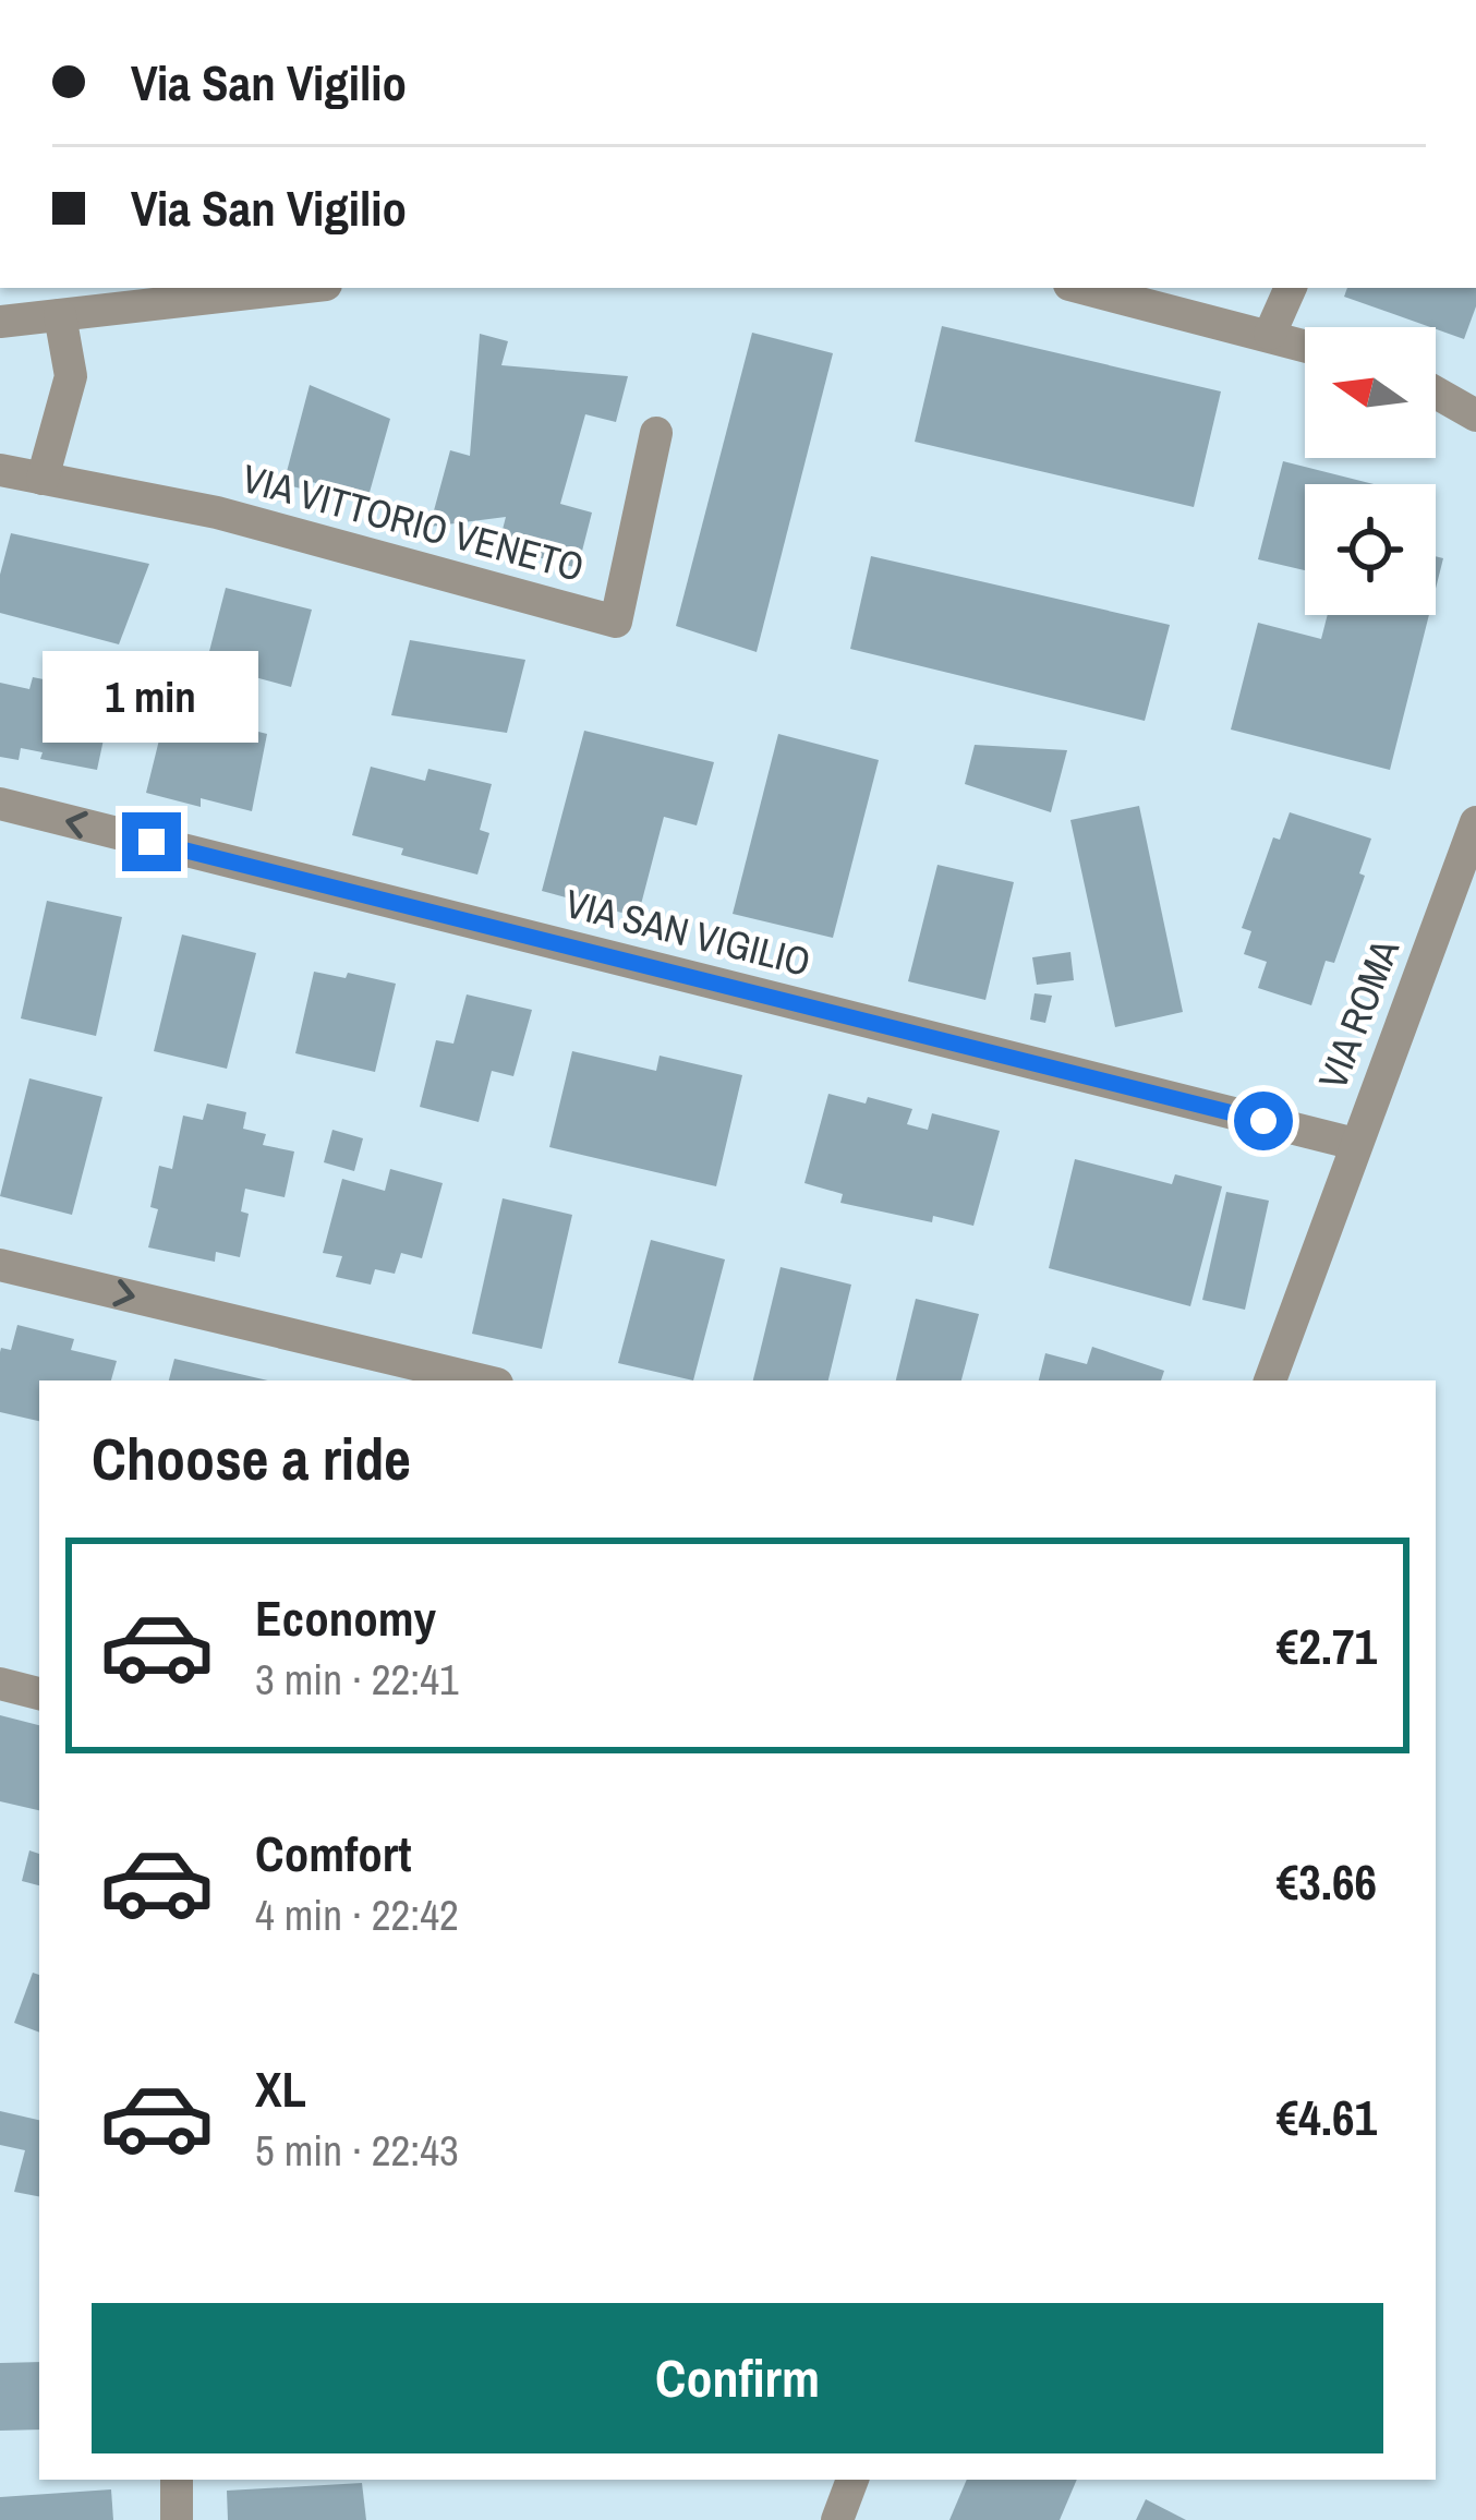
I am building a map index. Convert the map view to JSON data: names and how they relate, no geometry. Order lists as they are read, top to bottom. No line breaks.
{"streets":{"street":["VIA VITTORIO VENETO","VIA SAN VIGILIO","VIA ROMA"]},"crossings":[["VIA SAN VIGILIO","VIA ROMA"]],"one_way":["VIA SAN VIGILIO"],"north":"left","page":{"banner":["Via San Vigilio","Via San Vigilio"],"bubble":"1 min","heading":"Choose a ride","list":[{"name":"Economy","note":"3 min · 22:41","value":"€2.71"},{"name":"Comfort","note":"4 min · 22:42","value":"€3.66"},{"name":"XL","note":"5 min · 22:43","value":"€4.61"}],"buttons":"Confirm"}}
